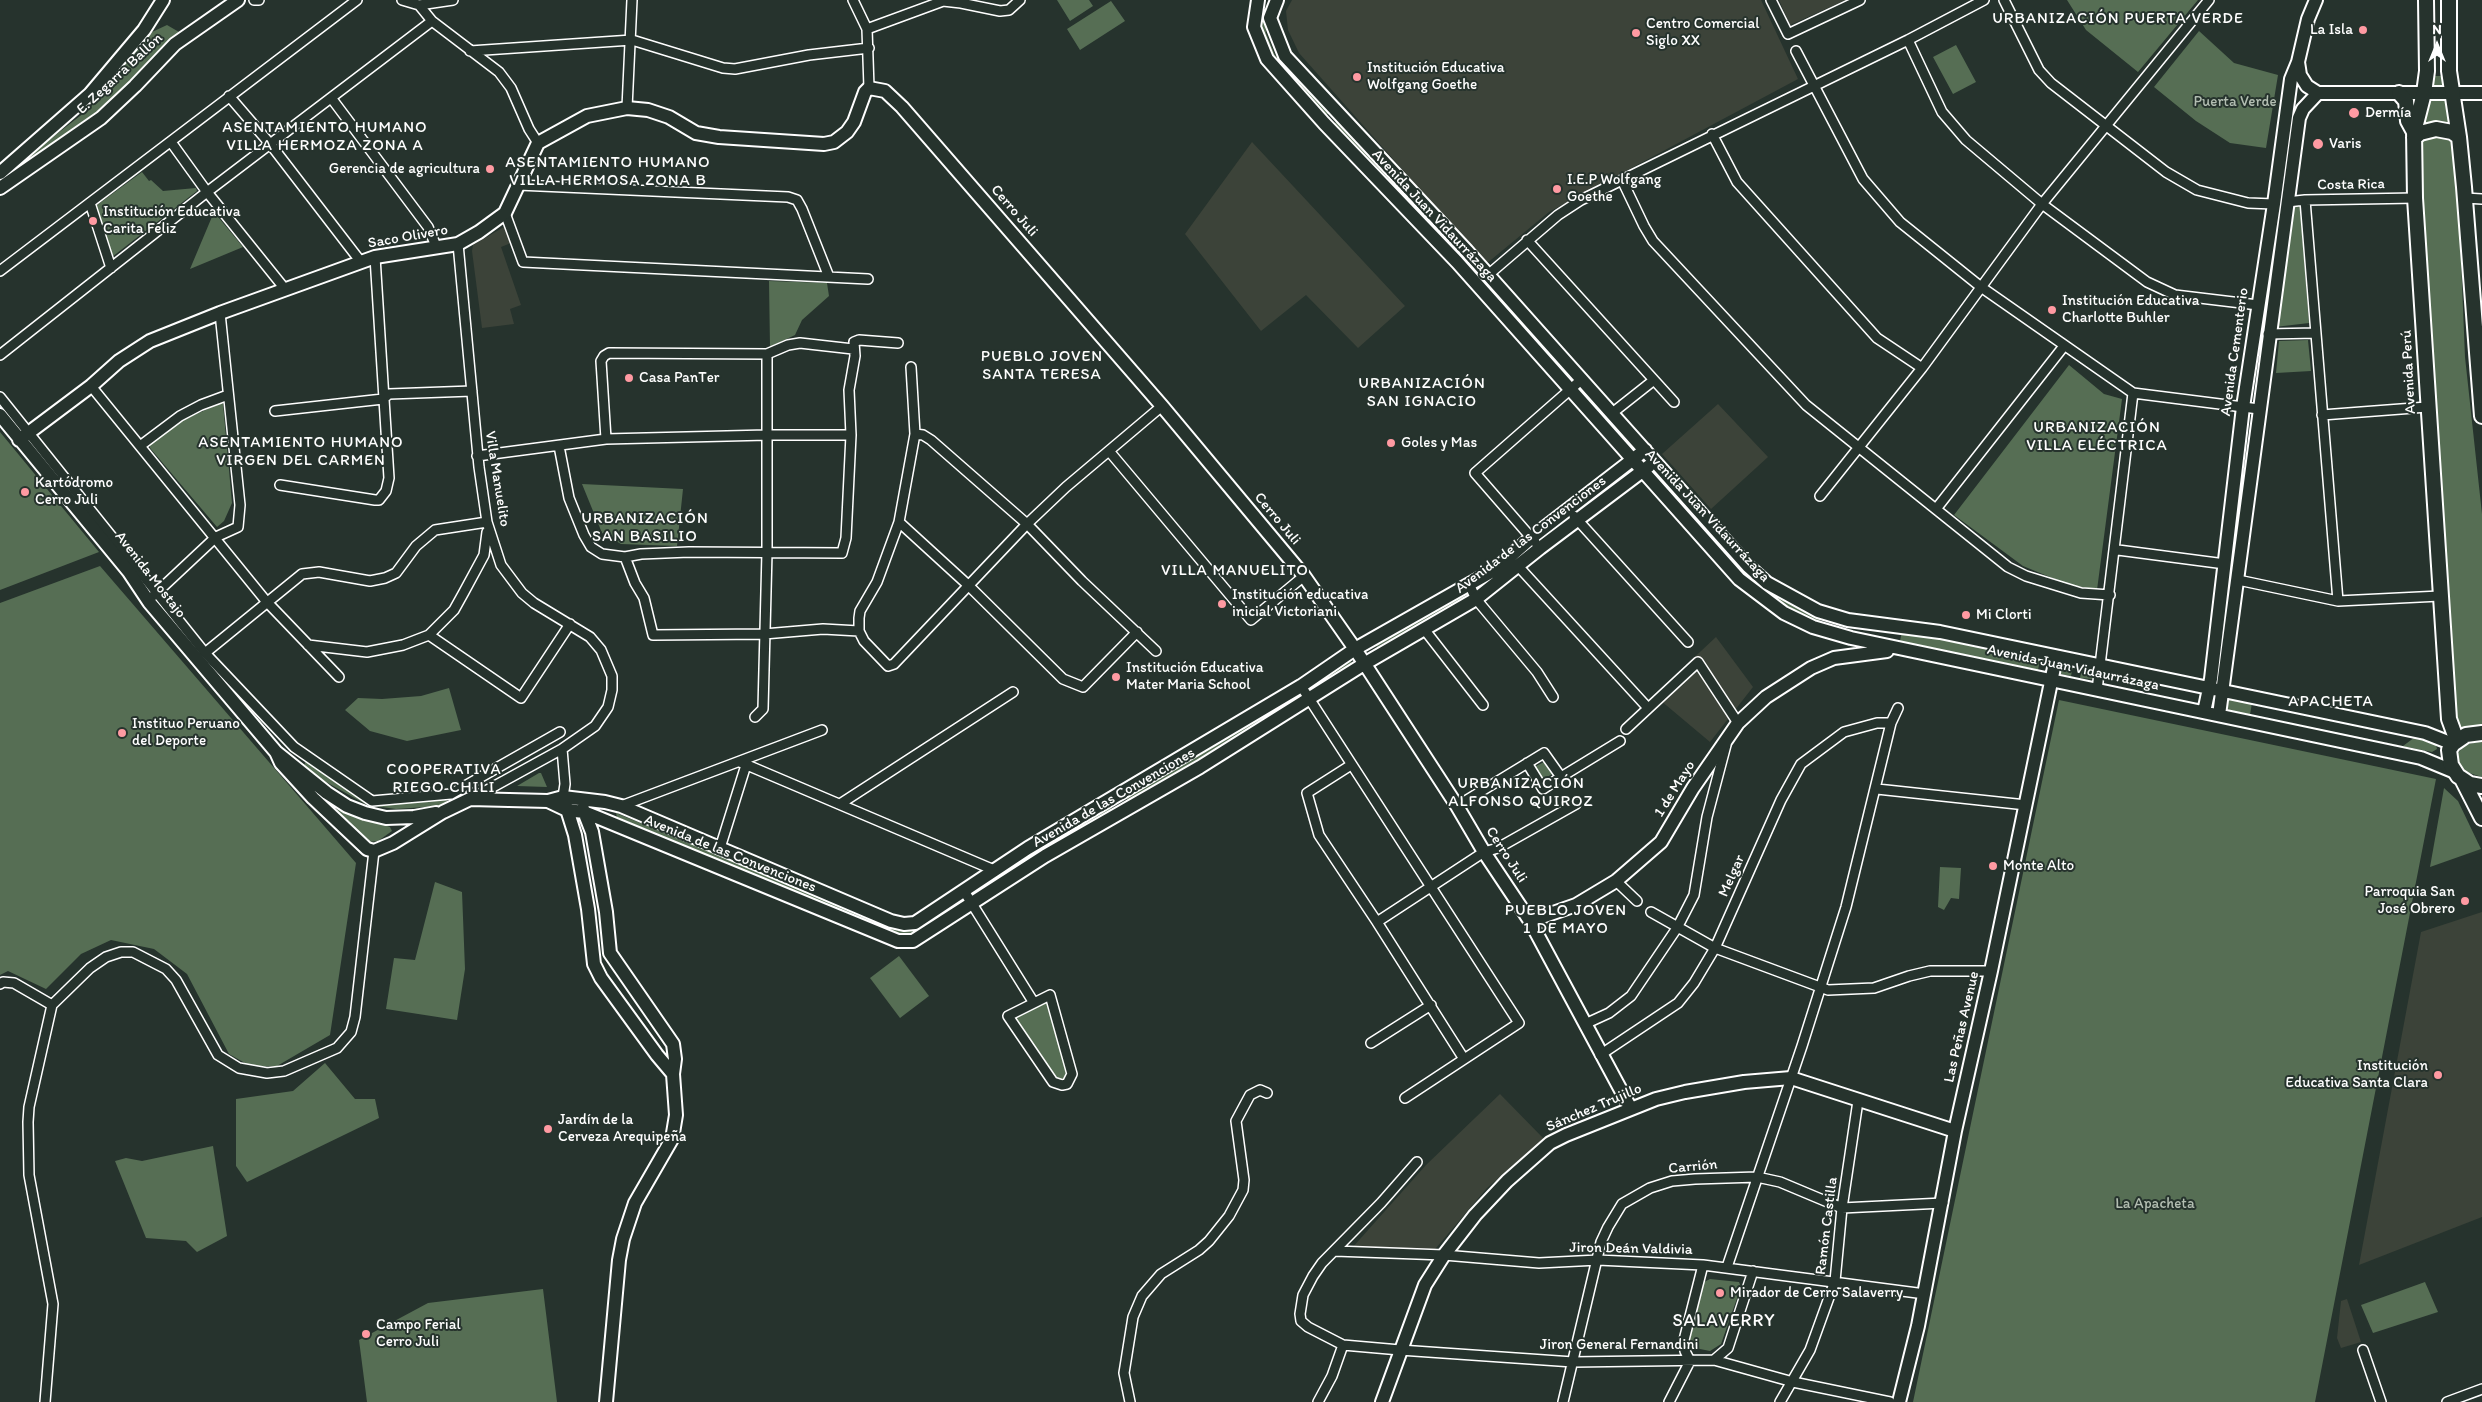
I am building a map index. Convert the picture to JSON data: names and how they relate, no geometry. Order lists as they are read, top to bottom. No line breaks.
{"streets":{"main road":["Avenida Perú"],"street":["E. Zegarra Ballón","Costa Rica","Cerro Juli","Avenida Juan Vidaurrázaga","Saco Olivero","Avenida Cementerio","Villa Manuelito","Avenida de las Convenciones","Avenida Mostajo","1 de Mayo","Melgar","Las Peñas Avenue","Sánchez Trujillo","Carrión","Ramón Castilla","Jiron Deán Valdivia","Jiron General Fernandini"]},"crossings":[["Costa Rica","Avenida Cementerio"],["Costa Rica","Avenida Perú"],["Cerro Juli","Avenida de las Convenciones"],["Cerro Juli","1 de Mayo"],["Cerro Juli","Melgar"],["Cerro Juli","Sánchez Trujillo"],["Avenida Juan Vidaurrázaga","Avenida Cementerio"],["Avenida Juan Vidaurrázaga","Avenida Perú"],["Avenida Juan Vidaurrázaga","Avenida de las Convenciones"],["Avenida Juan Vidaurrázaga","1 de Mayo"],["Avenida Juan Vidaurrázaga","Las Peñas Avenue"],["Saco Olivero","Villa Manuelito"],["Saco Olivero","Avenida Mostajo"],["Villa Manuelito","Avenida de las Convenciones"],["Villa Manuelito","Avenida Mostajo"],["Avenida de las Convenciones","Avenida Mostajo"],["Las Peñas Avenue","Sánchez Trujillo"],["Las Peñas Avenue","Carrión"],["Las Peñas Avenue","Jiron Deán Valdivia"],["Sánchez Trujillo","Ramón Castilla"],["Sánchez Trujillo","Jiron Deán Valdivia"],["Sánchez Trujillo","Jiron General Fernandini"],["Carrión","Ramón Castilla"],["Carrión","Jiron Deán Valdivia"],["Carrión","Jiron General Fernandini"],["Ramón Castilla","Jiron Deán Valdivia"],["Ramón Castilla","Jiron General Fernandini"]],"districts":["URBANIZACIÓN PUERTA VERDE","ASENTAMIENTO HUMANO VILLA HERMOZA ZONA A","ASENTAMIENTO HUMANO VILLA HERMOSA ZONA B","PUEBLO JOVEN SANTA TERESA","URBANIZACIÓN SAN IGNACIO","URBANIZACIÓN VILLA ELÉCTRICA","ASENTAMIENTO HUMANO VIRGEN DEL CARMEN","URBANIZACIÓN SAN BASILIO","VILLA MANUELITO","APACHETA","COOPERATIVA RIEGO CHILI","URBANIZACIÓN ALFONSO QUIROZ","PUEBLO JOVEN 1 DE MAYO","SALAVERRY"],"parks":["Puerta Verde","La Apacheta"],"places":["La Isla","Centro Comercial Siglo XX","Institución Educativa Wolfgang Goethe","Dermía","Varis","Gerencia de agricultura","I.E.P Wolfgang Goethe","Institución Educativa Carita Feliz","Institución Educativa Charlotte Buhler","Casa PanTer","Goles y Mas","Kartódromo Cerro Juli","Institución educativa inicial Victoriani","Mi Clorti","Institución Educativa Mater Maria School","Instituo Peruano del Deporte","Monte Alto","Parroquia San José Obrero","Institución Educativa Santa Clara","Jardín de la Cerveza Arequipeña","Mirador de Cerro Salaverry","Campo Ferial Cerro Juli"],"north":"top"}
